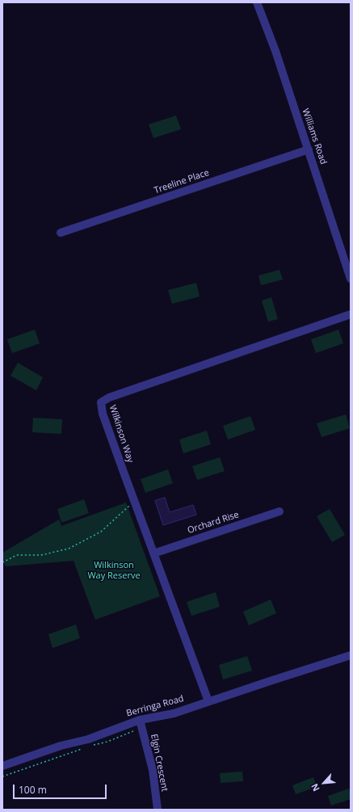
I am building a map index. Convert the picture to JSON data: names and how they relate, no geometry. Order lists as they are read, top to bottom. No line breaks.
{"streets":{"street":["Williams Road","Treeline Place","Wilkinson Way","Orchard Rise","Berringa Road","Elgin Crescent"]},"crossings":[["Williams Road","Treeline Place"],["Wilkinson Way","Orchard Rise"],["Wilkinson Way","Berringa Road"],["Berringa Road","Elgin Crescent"]],"parks":["Wilkinson Way Reserve"],"scale_bar":"100 m","north":"bottom left"}
